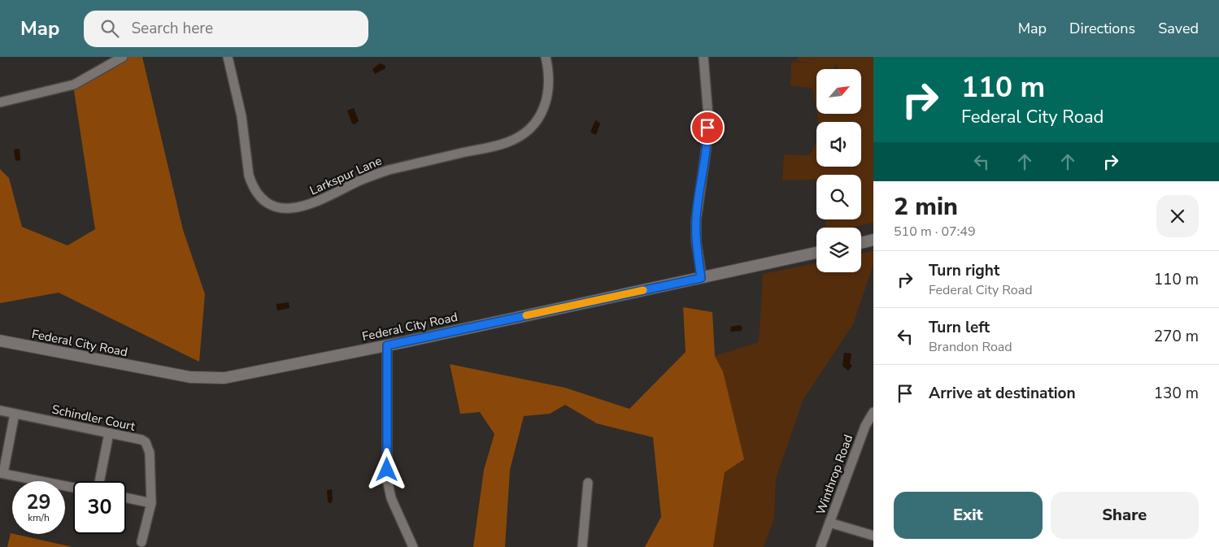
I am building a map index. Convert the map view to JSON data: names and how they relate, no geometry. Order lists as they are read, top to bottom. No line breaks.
{"streets":{"street":["Larkspur Lane","Federal City Road","Schindler Court","Winthrop Road"]},"north":"top right","page":{"header":"Map","search":"Search here","nav":["Map","Directions","Saved"],"turn":["110 m","Federal City Road"],"heading":["2 min","510 m · 07:49"],"list":[{"name":"Turn right","note":"Federal City Road","value":"110 m"},{"name":"Turn left","note":"Brandon Road","value":"270 m"},{"name":"Arrive at destination","value":"130 m"}],"speed":"29 km/h","limit":"30","buttons":["Exit","Share"]}}
